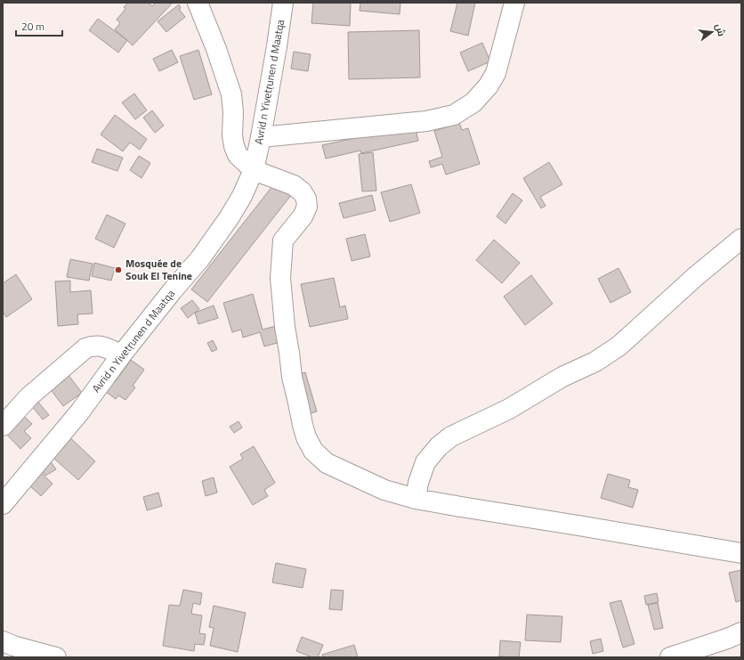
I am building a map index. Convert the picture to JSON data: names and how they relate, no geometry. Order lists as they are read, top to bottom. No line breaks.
{"streets":{"street":["Avrid n Yivetṛunen d Maatqa"]},"places":["Mosquée de Souk El Tenine"],"scale_bar":"20 m","north":"right"}
